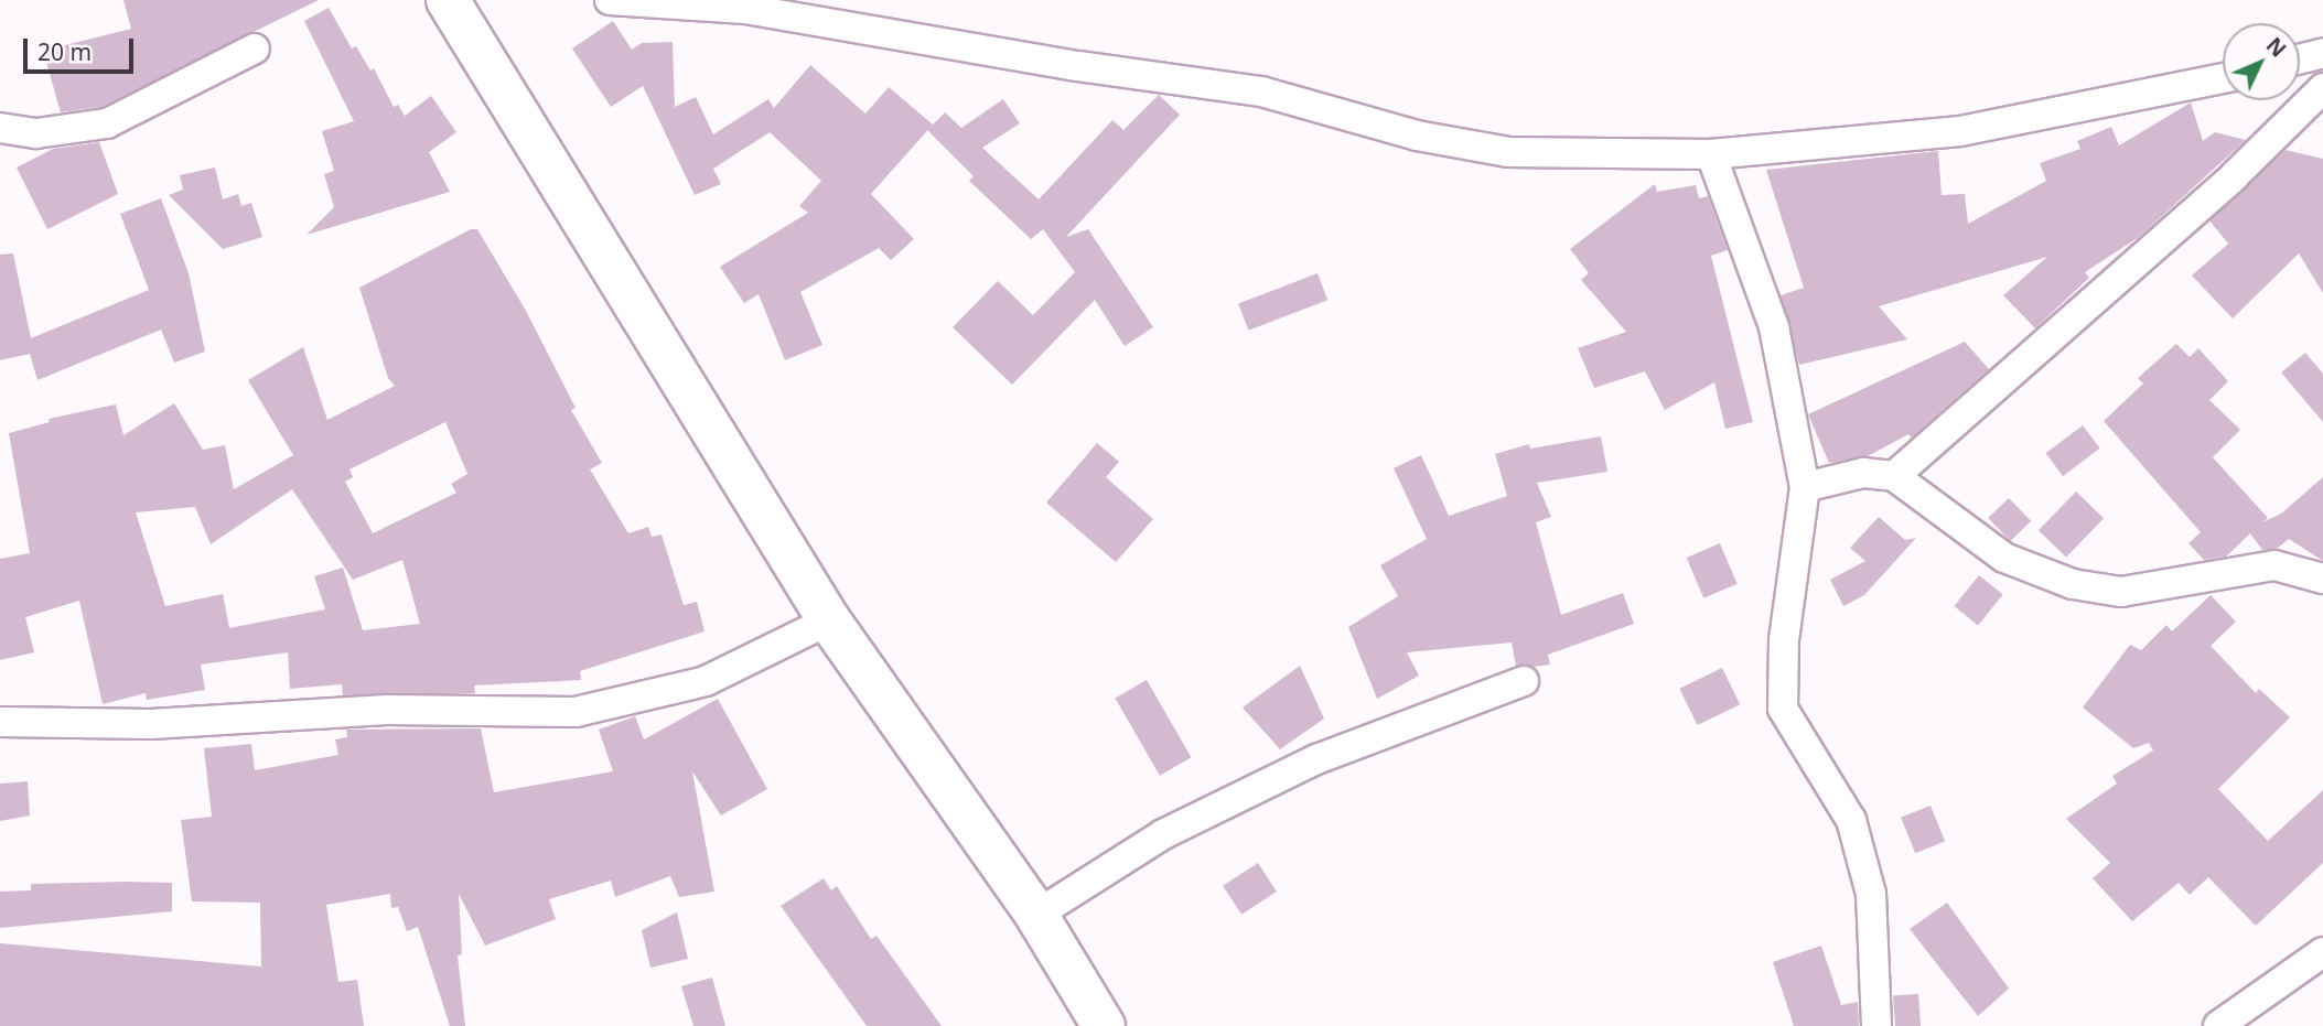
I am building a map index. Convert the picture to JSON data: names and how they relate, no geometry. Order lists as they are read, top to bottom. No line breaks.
{"scale_bar":"20 m","north":"top right"}
